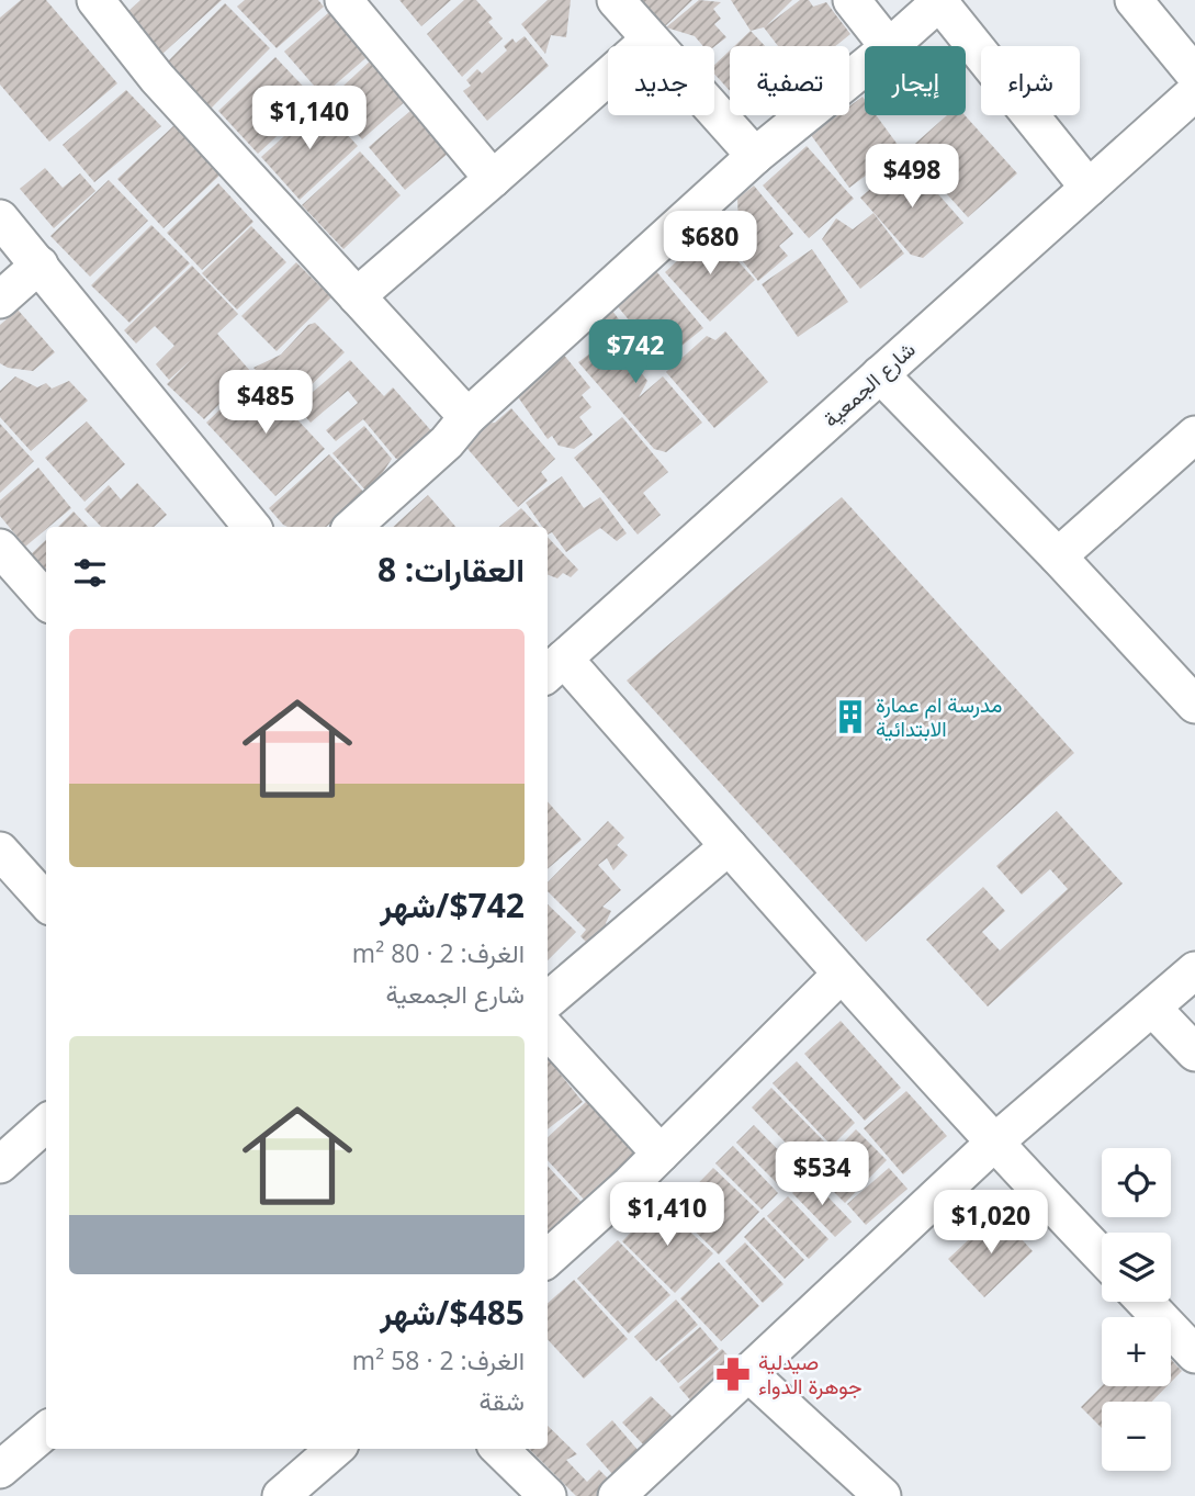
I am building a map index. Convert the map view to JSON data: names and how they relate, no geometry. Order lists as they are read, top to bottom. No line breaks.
{"streets":{"street":["شارع الجمعية"]},"places":{"building":["مدرسة ام عمارة الابتدائية"],"pharmacy":["صيدلية جوهرة الدواء"]},"page":{"chip":["شراء","إيجار","تصفية","جديد"],"price":["$1,140","$498","$680","$742","$485","$534","$1,410","$1,020"],"heading":"العقارات: 8","list":[{"name":"$742/شهر","note":"الغرف: 2 · 80 m² · شارع الجمعية"},{"name":"$485/شهر","note":"الغرف: 2 · 58 m² · شقة"}],"map_buttons":["+","−"]}}
